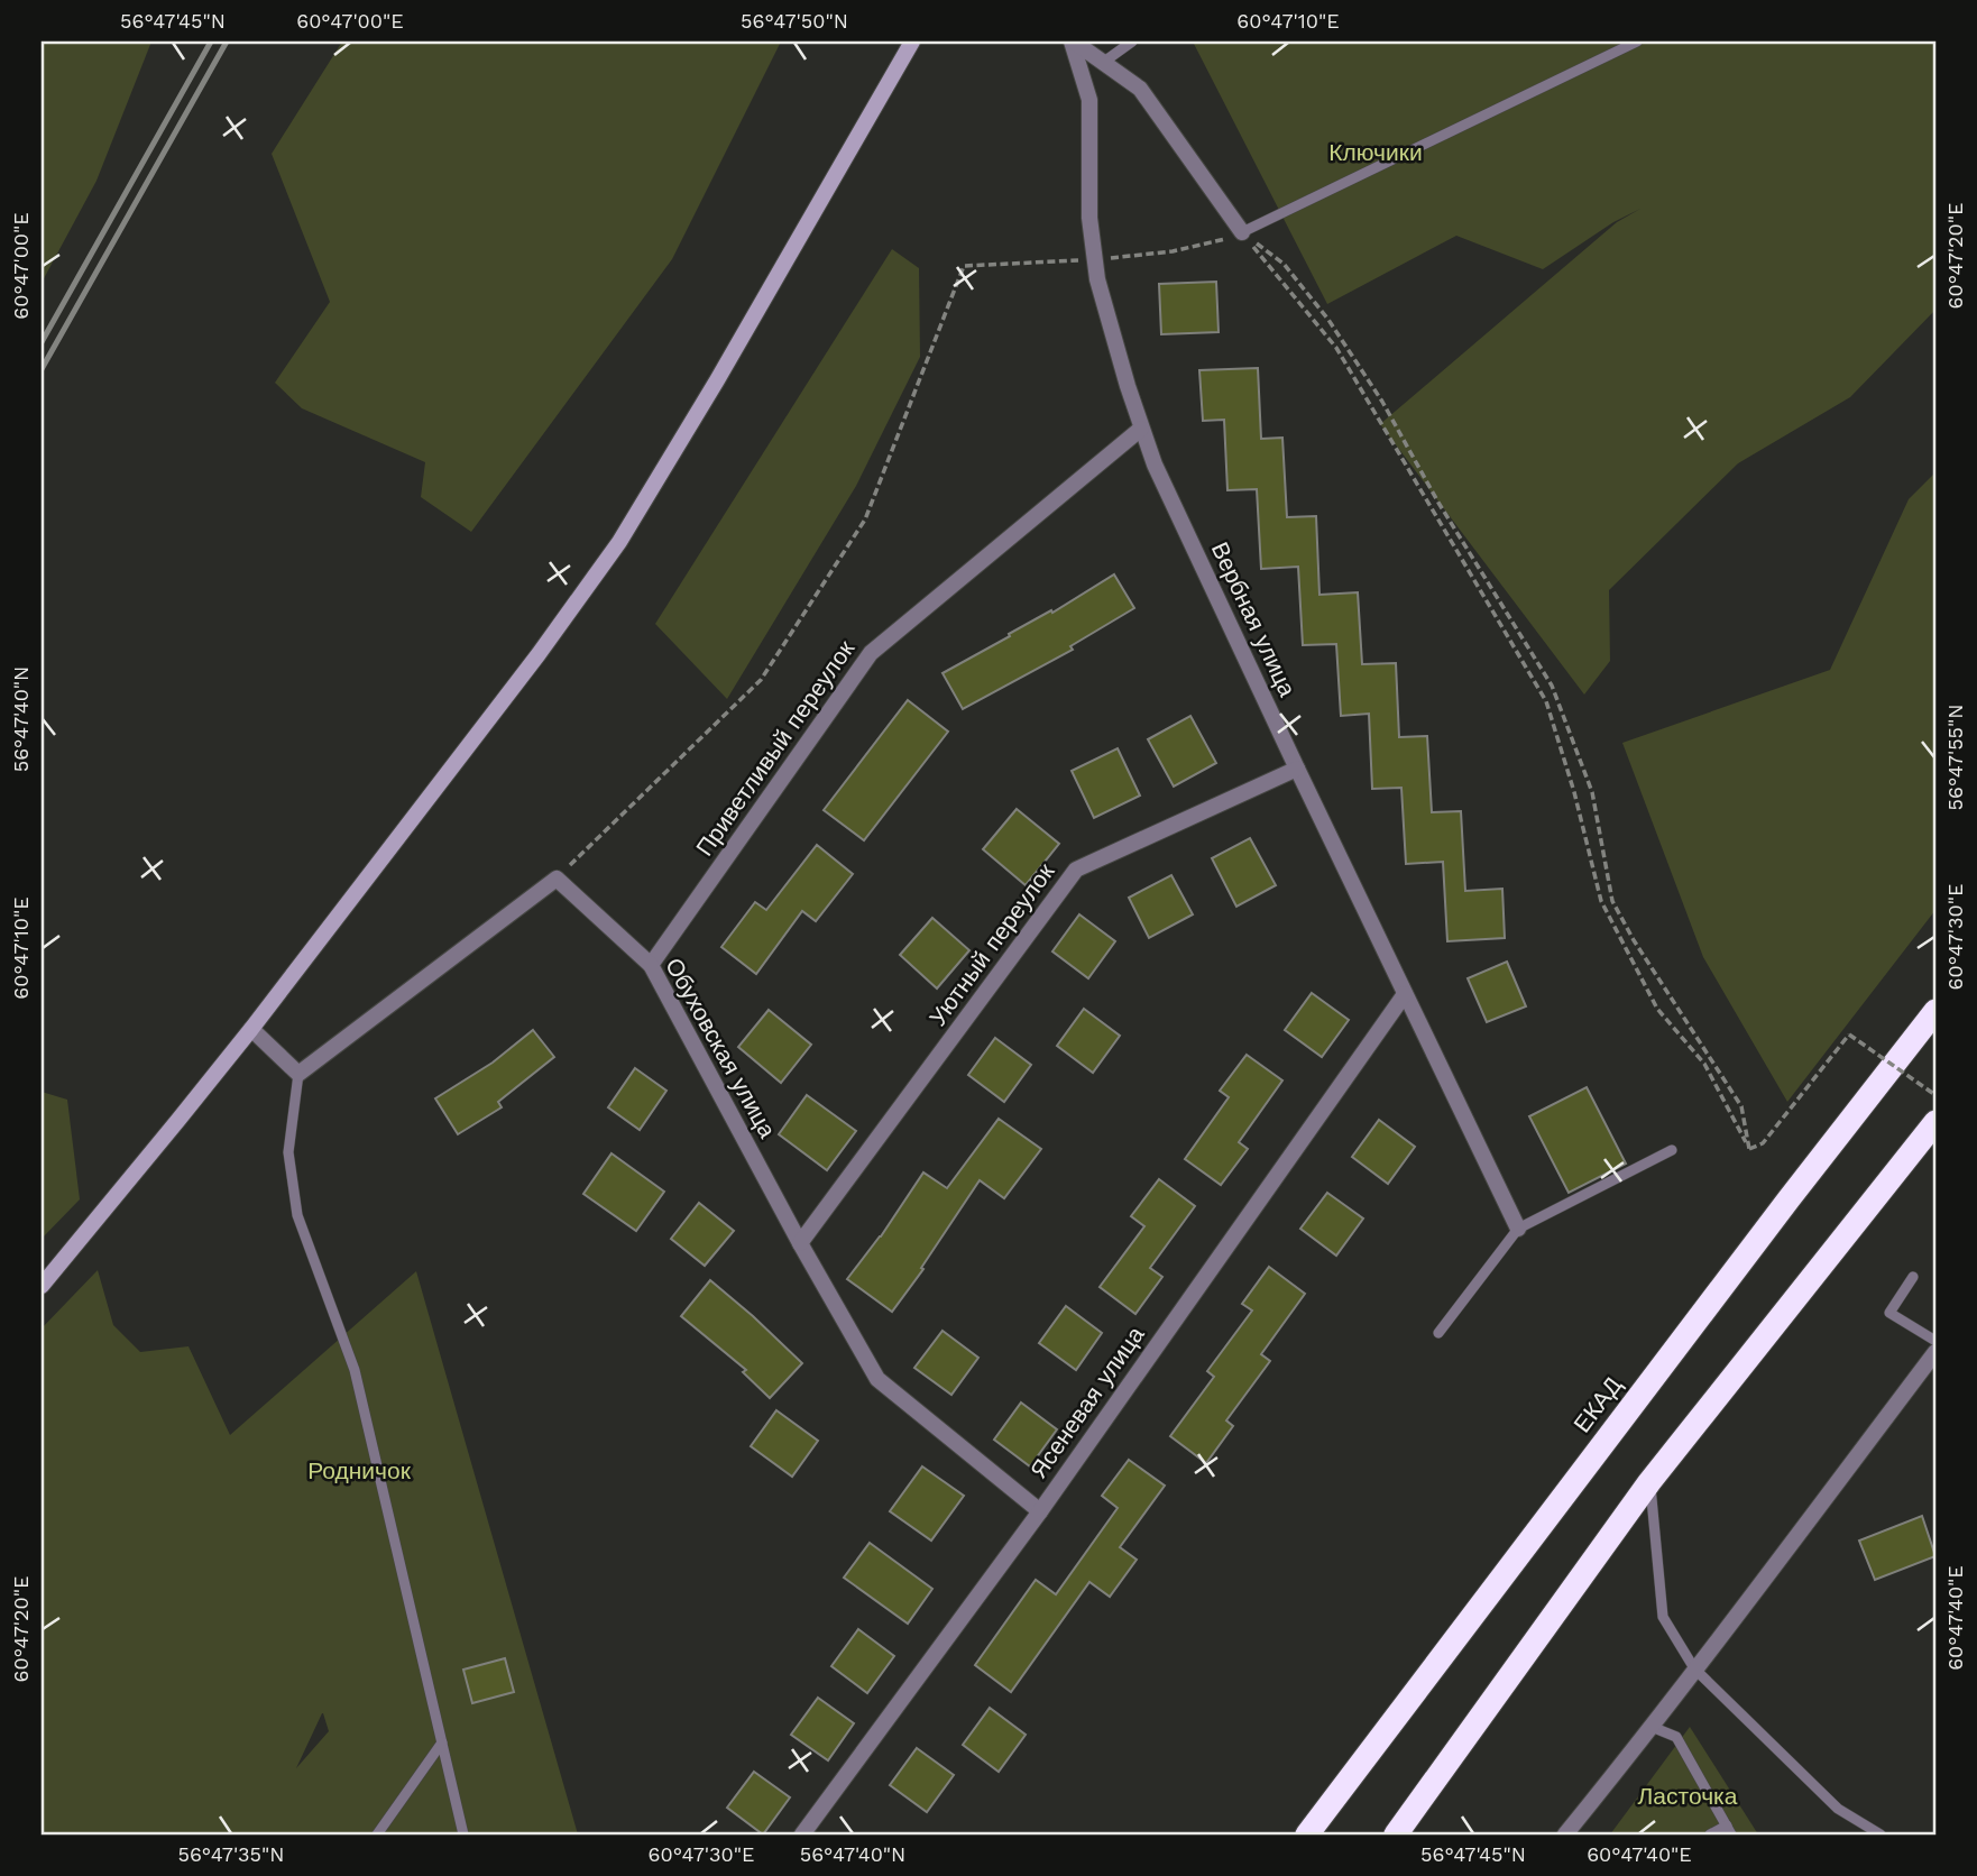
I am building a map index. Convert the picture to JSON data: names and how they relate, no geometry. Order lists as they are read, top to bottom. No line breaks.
{"streets":{"highway":["ЕКАД"],"street":["Вербная улица","Приветливый переулок","Уютный переулок","Обуховская улица","Ясеневая улица"]},"crossings":[["Вербная улица","Приветливый переулок"],["Вербная улица","Уютный переулок"],["Вербная улица","Ясеневая улица"],["Приветливый переулок","Обуховская улица"],["Уютный переулок","Обуховская улица"],["Обуховская улица","Ясеневая улица"]],"parks":["Ключики","Родничок","Ласточка"],"coordinates":["56°47'45\"N","60°47'00\"E","56°47'50\"N","60°47'10\"E","60°47'20\"E","56°47'40\"N","56°47'55\"N","60°47'30\"E","60°47'40\"E","56°47'35\"N"]}
